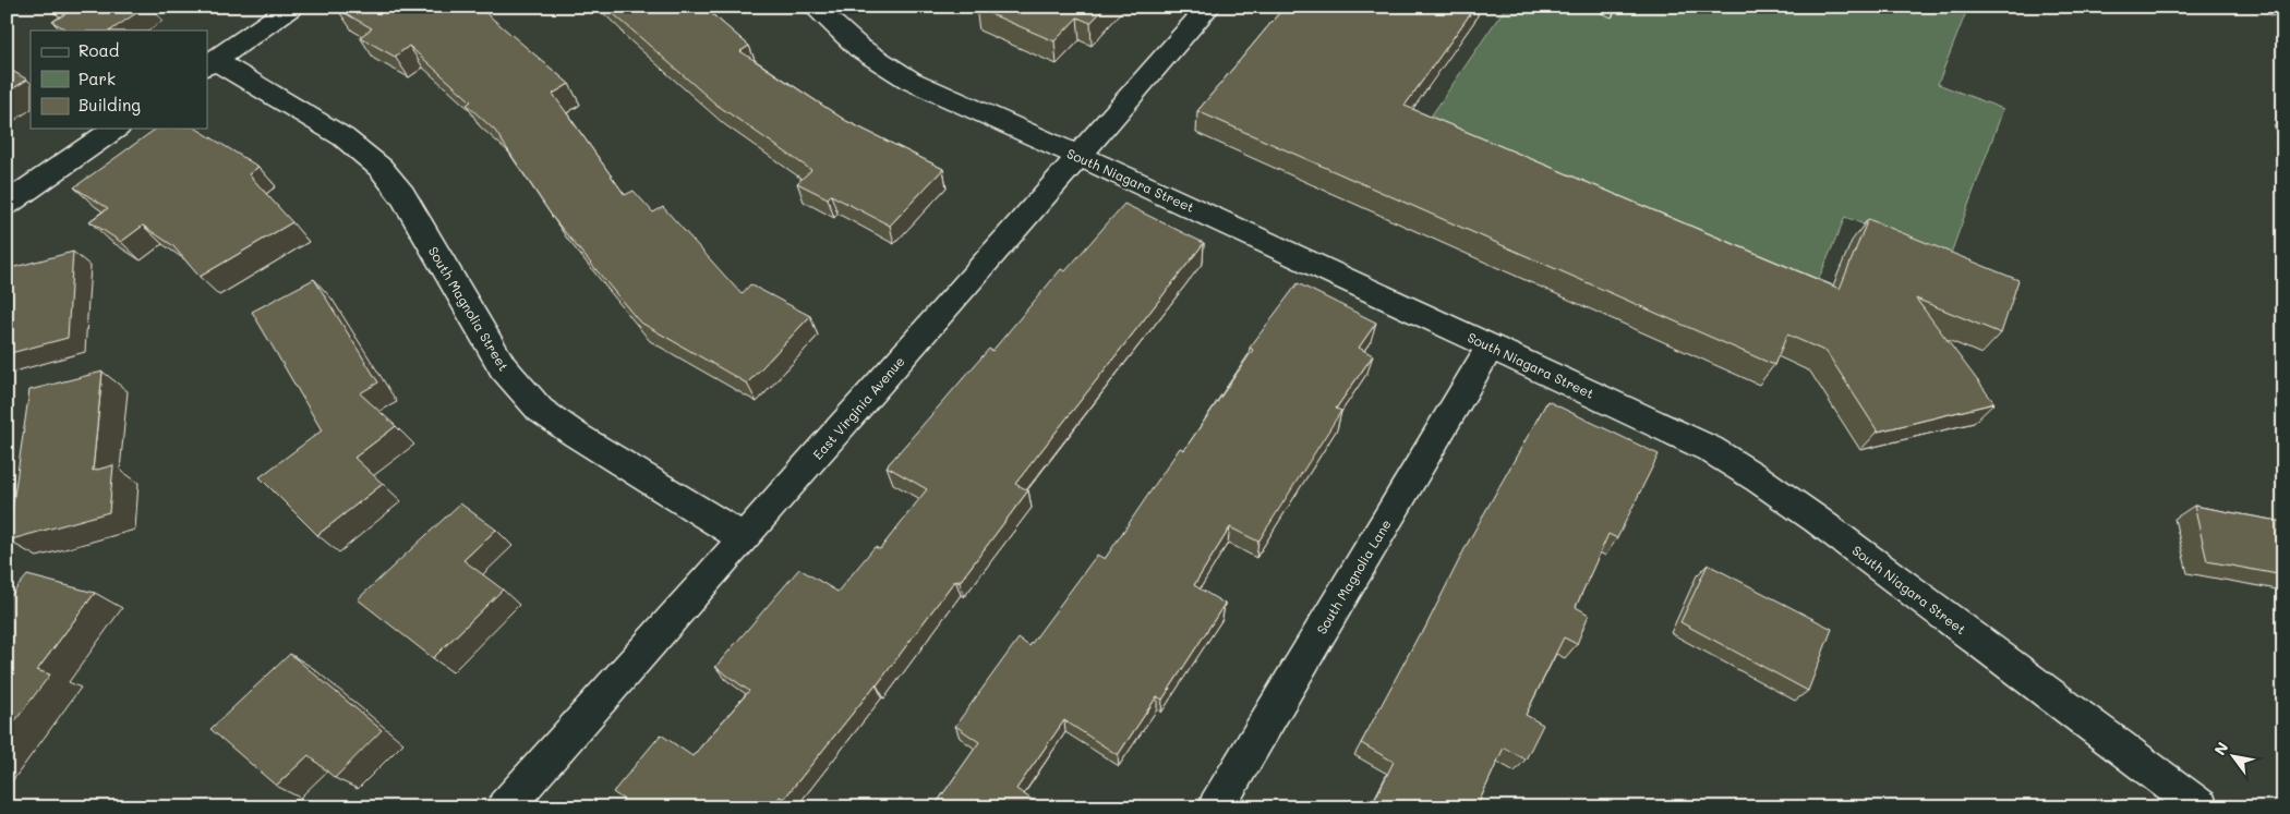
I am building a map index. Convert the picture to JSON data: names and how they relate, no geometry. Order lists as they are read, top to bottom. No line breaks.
{"streets":{"street":["South Niagara Street","South Magnolia Street","East Virginia Avenue","South Magnolia Lane"]},"crossings":[["South Niagara Street","East Virginia Avenue"],["South Niagara Street","South Magnolia Lane"],["South Magnolia Street","East Virginia Avenue"]],"legend":["Road","Park","Building"],"north":"top left"}
